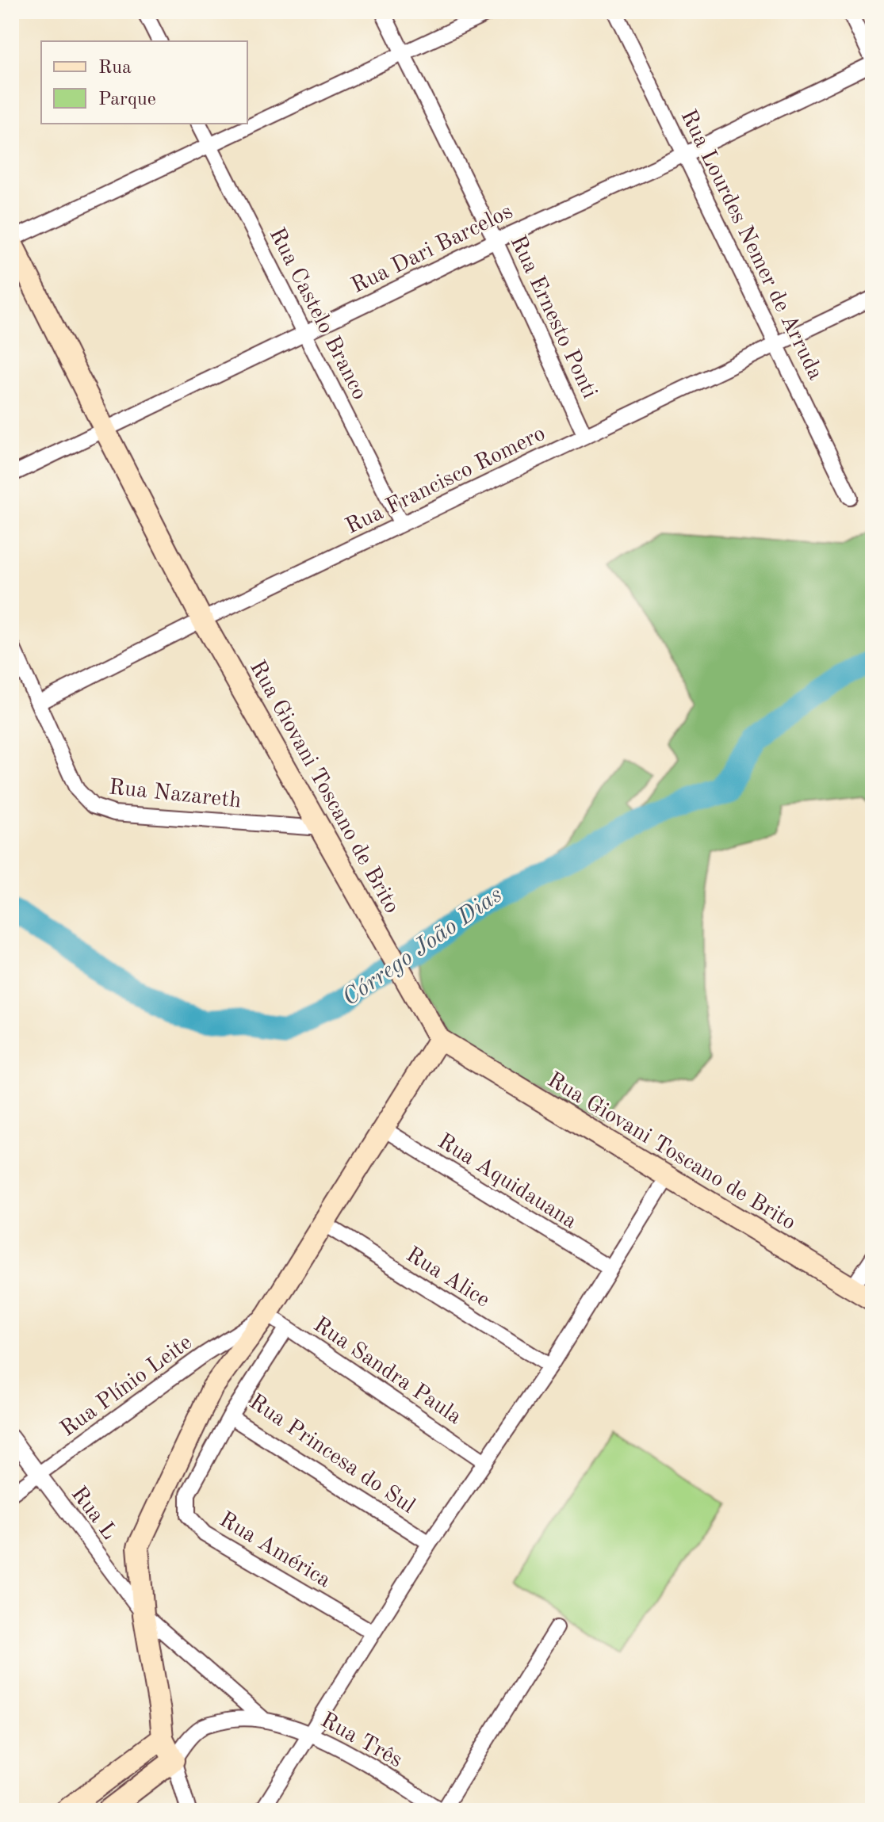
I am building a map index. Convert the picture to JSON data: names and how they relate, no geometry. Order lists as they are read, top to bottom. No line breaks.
{"streets":{"main road":["Rua Giovani Toscano de Brito"],"street":["Rua Lourdes Nemer de Arruda","Rua Dari Barcelos","Rua Castelo Branco","Rua Ernesto Ponti","Rua Francisco Romero","Rua Nazareth","Rua Aquidauana","Rua Alice","Rua Sandra Paula","Rua Plínio Leite","Rua Princesa do Sul","Rua L","Rua América","Rua Três"]},"crossings":[["Rua Lourdes Nemer de Arruda","Rua Dari Barcelos"],["Rua Lourdes Nemer de Arruda","Rua Francisco Romero"],["Rua Dari Barcelos","Rua Castelo Branco"],["Rua Dari Barcelos","Rua Ernesto Ponti"],["Rua Dari Barcelos","Rua Giovani Toscano de Brito"],["Rua Castelo Branco","Rua Francisco Romero"],["Rua Ernesto Ponti","Rua Francisco Romero"],["Rua Francisco Romero","Rua Giovani Toscano de Brito"],["Rua Francisco Romero","Rua Nazareth"],["Rua Giovani Toscano de Brito","Rua Nazareth"],["Rua Sandra Paula","Rua Plínio Leite"],["Rua Sandra Paula","Rua Princesa do Sul"],["Rua Plínio Leite","Rua L"],["Rua Princesa do Sul","Rua América"],["Rua L","Rua Três"]],"water":["Córrego João Dias"],"legend":["Rua","Parque"]}
